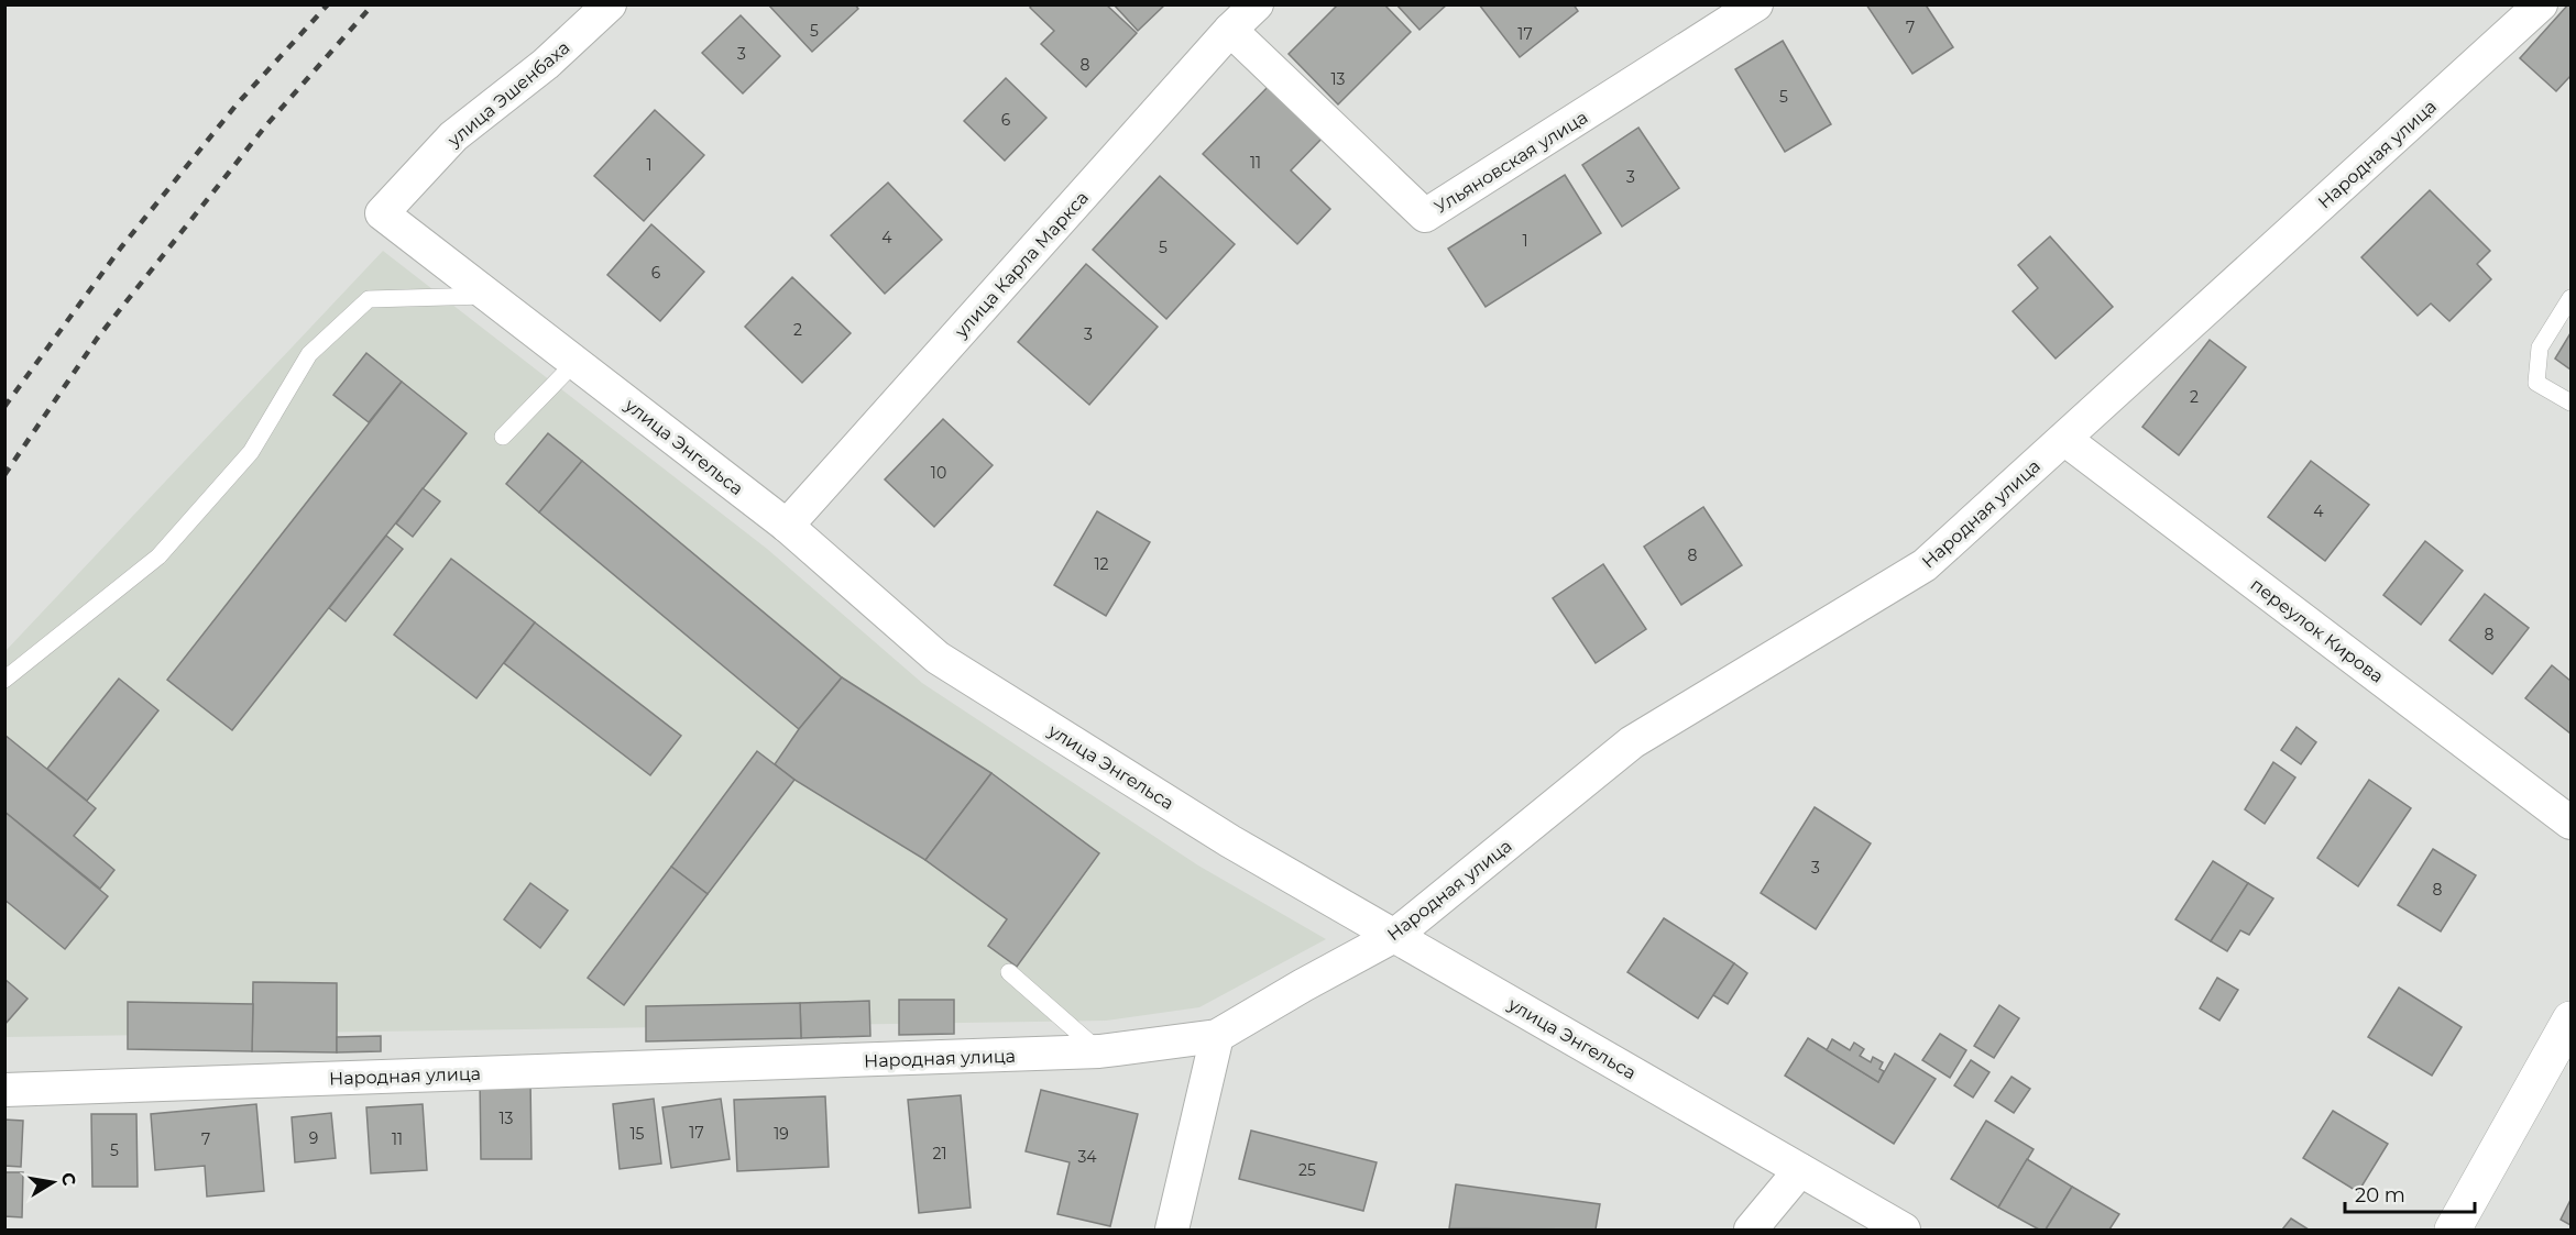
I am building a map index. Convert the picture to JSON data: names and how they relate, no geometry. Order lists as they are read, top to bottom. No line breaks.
{"streets":{"street":["улица Эшенбаха","Народная улица","Ульяновская улица","улица Карла Маркса","улица Энгельса","переулок Кирова"]},"crossings":[["улица Эшенбаха","улица Энгельса"],["Народная улица","улица Энгельса"],["Народная улица","переулок Кирова"],["Ульяновская улица","улица Карла Маркса"],["улица Карла Маркса","улица Энгельса"]],"house_numbers":["7","5","17","3","8","13","5","6","11","1","3","4","1","5","6","2","3","2","10","4","8","12","8","3","8","13","17","15","19","9","7","11","5","21","34","25"],"scale_bar":"20 m","north":"right"}
